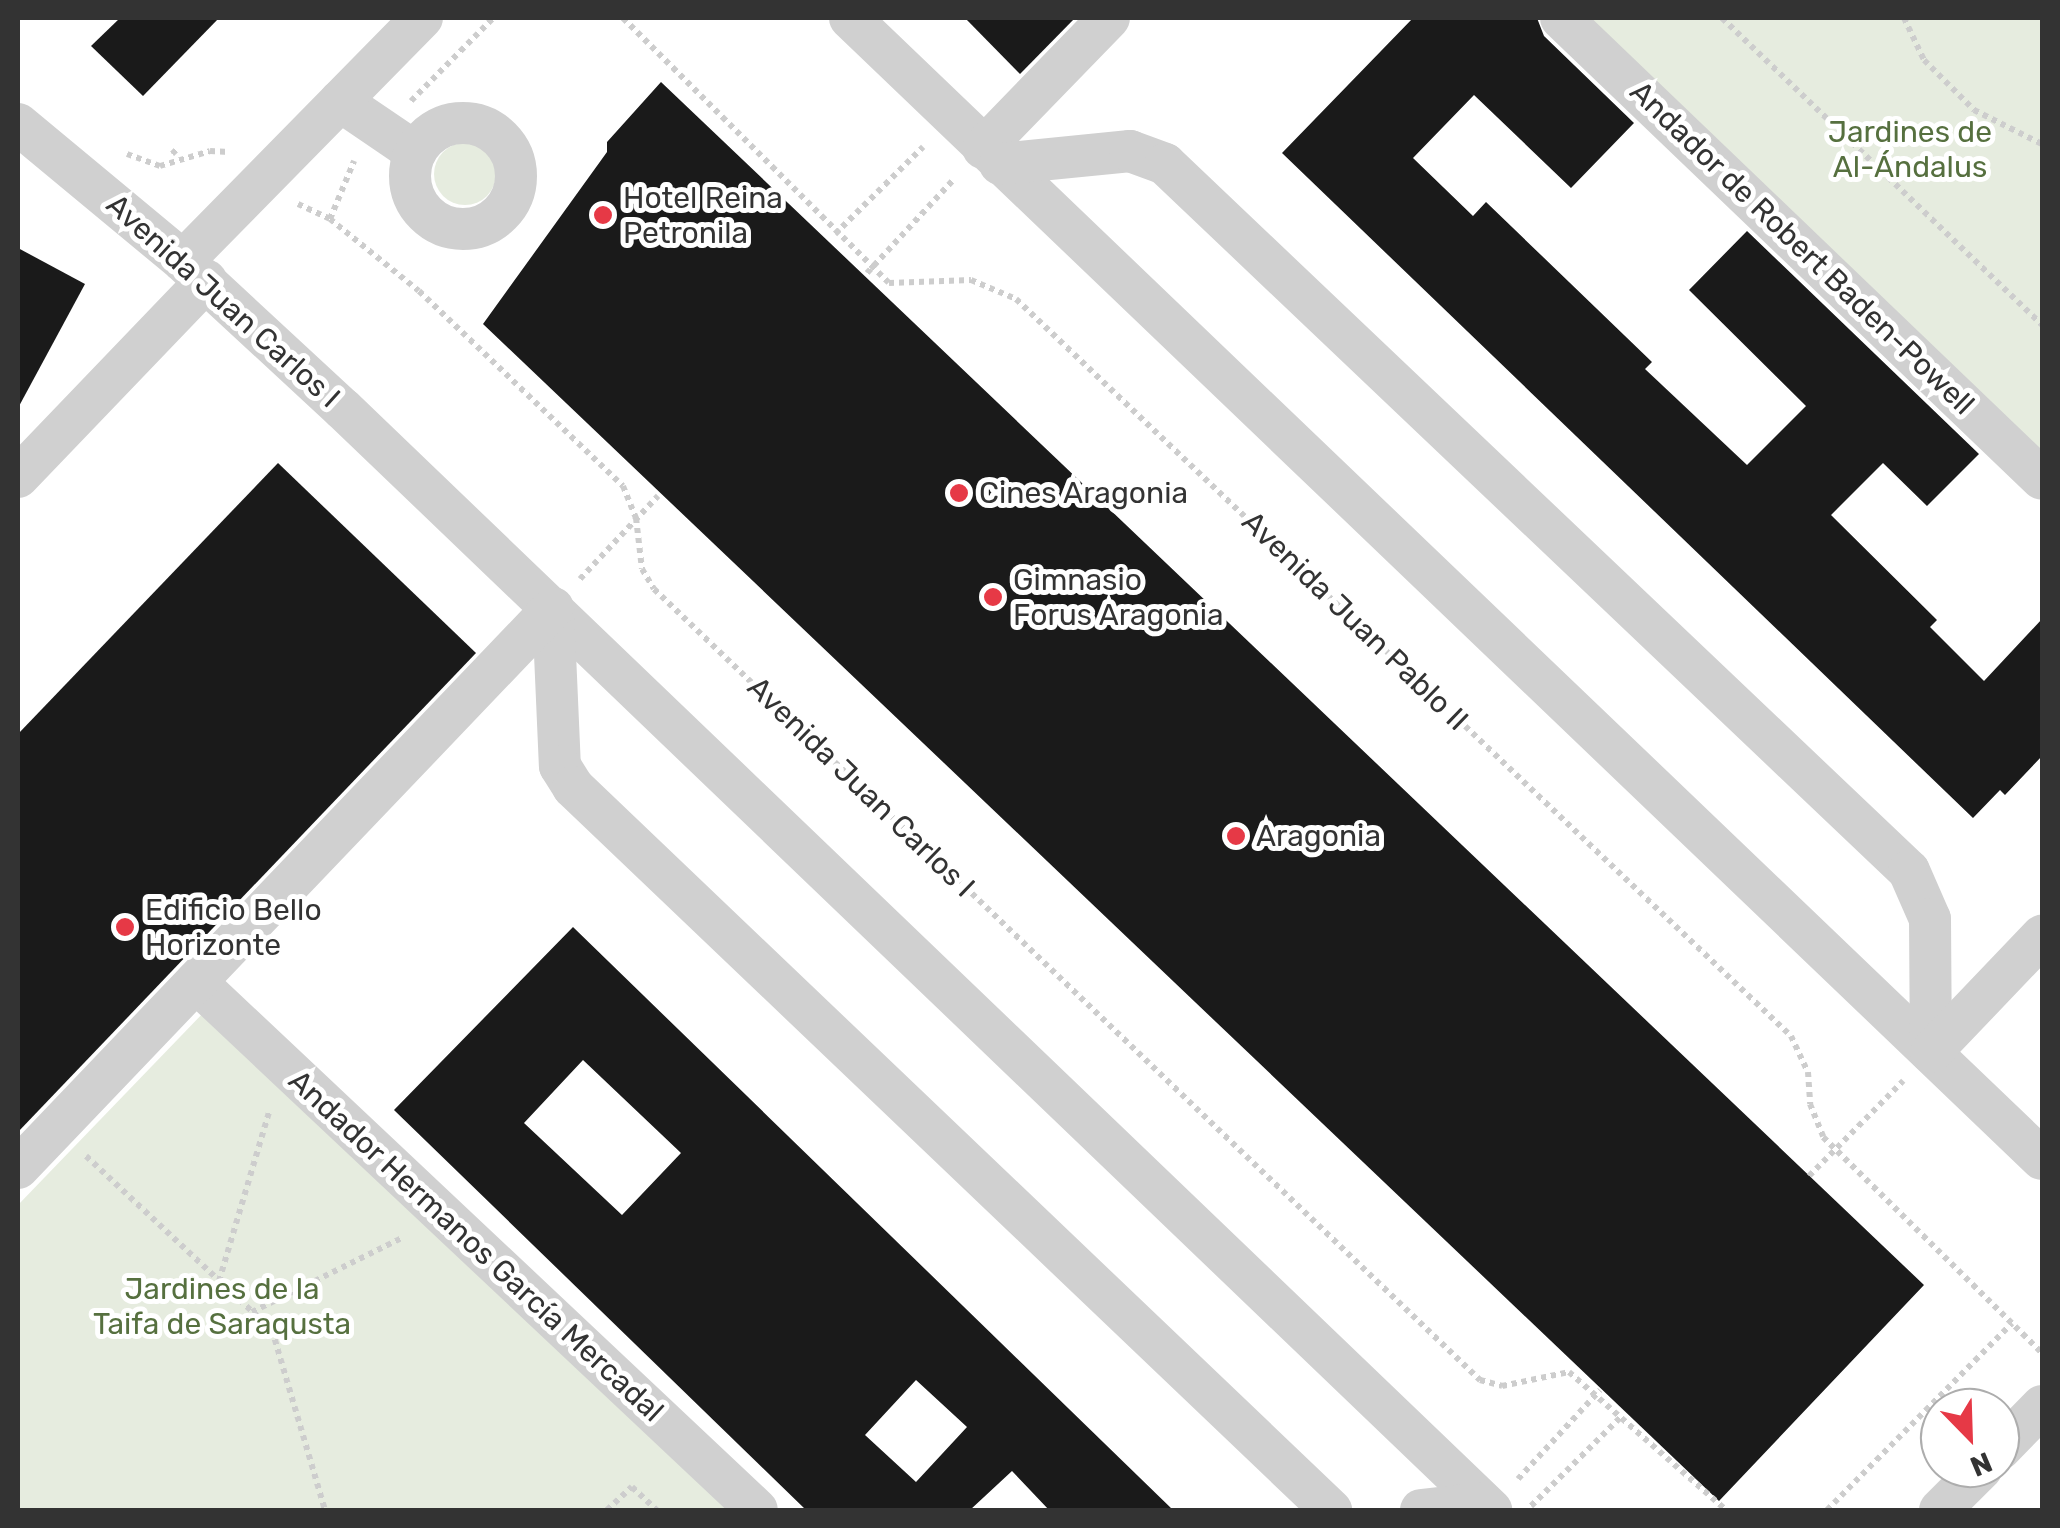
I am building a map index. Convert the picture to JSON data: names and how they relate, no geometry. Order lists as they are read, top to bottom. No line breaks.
{"streets":{"street":["Andador de Robert Baden-Powell","Avenida Juan Carlos I","Andador Hermanos García Mercadal"],"path":["Avenida Juan Pablo II"]},"parks":["Jardines de Al-Ándalus","Jardines de la Taifa de Saraqusta"],"places":["Hotel Reina Petronila","Cines Aragonia","Gimnasio Forus Aragonia","Aragonia","Edificio Bello Horizonte"],"north":"bottom right"}
